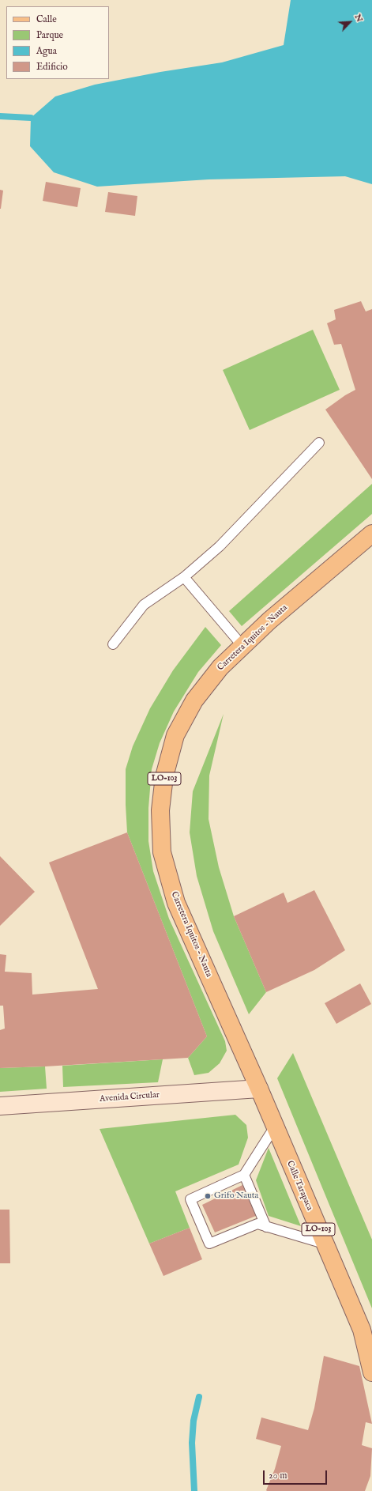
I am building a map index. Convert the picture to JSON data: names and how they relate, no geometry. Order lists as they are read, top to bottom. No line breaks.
{"streets":{"main road":["Carretera Iquitos - Nauta","LO-103","Calle Tarapaca"],"street":["Avenida Circular"]},"crossings":[["Carretera Iquitos - Nauta","Avenida Circular"],["Carretera Iquitos - Nauta","Calle Tarapaca"],["Avenida Circular","Calle Tarapaca"]],"places":["Grifo Nauta"],"legend":["Calle","Parque","Agua","Edificio"],"scale_bar":"20 m","north":"top right"}
